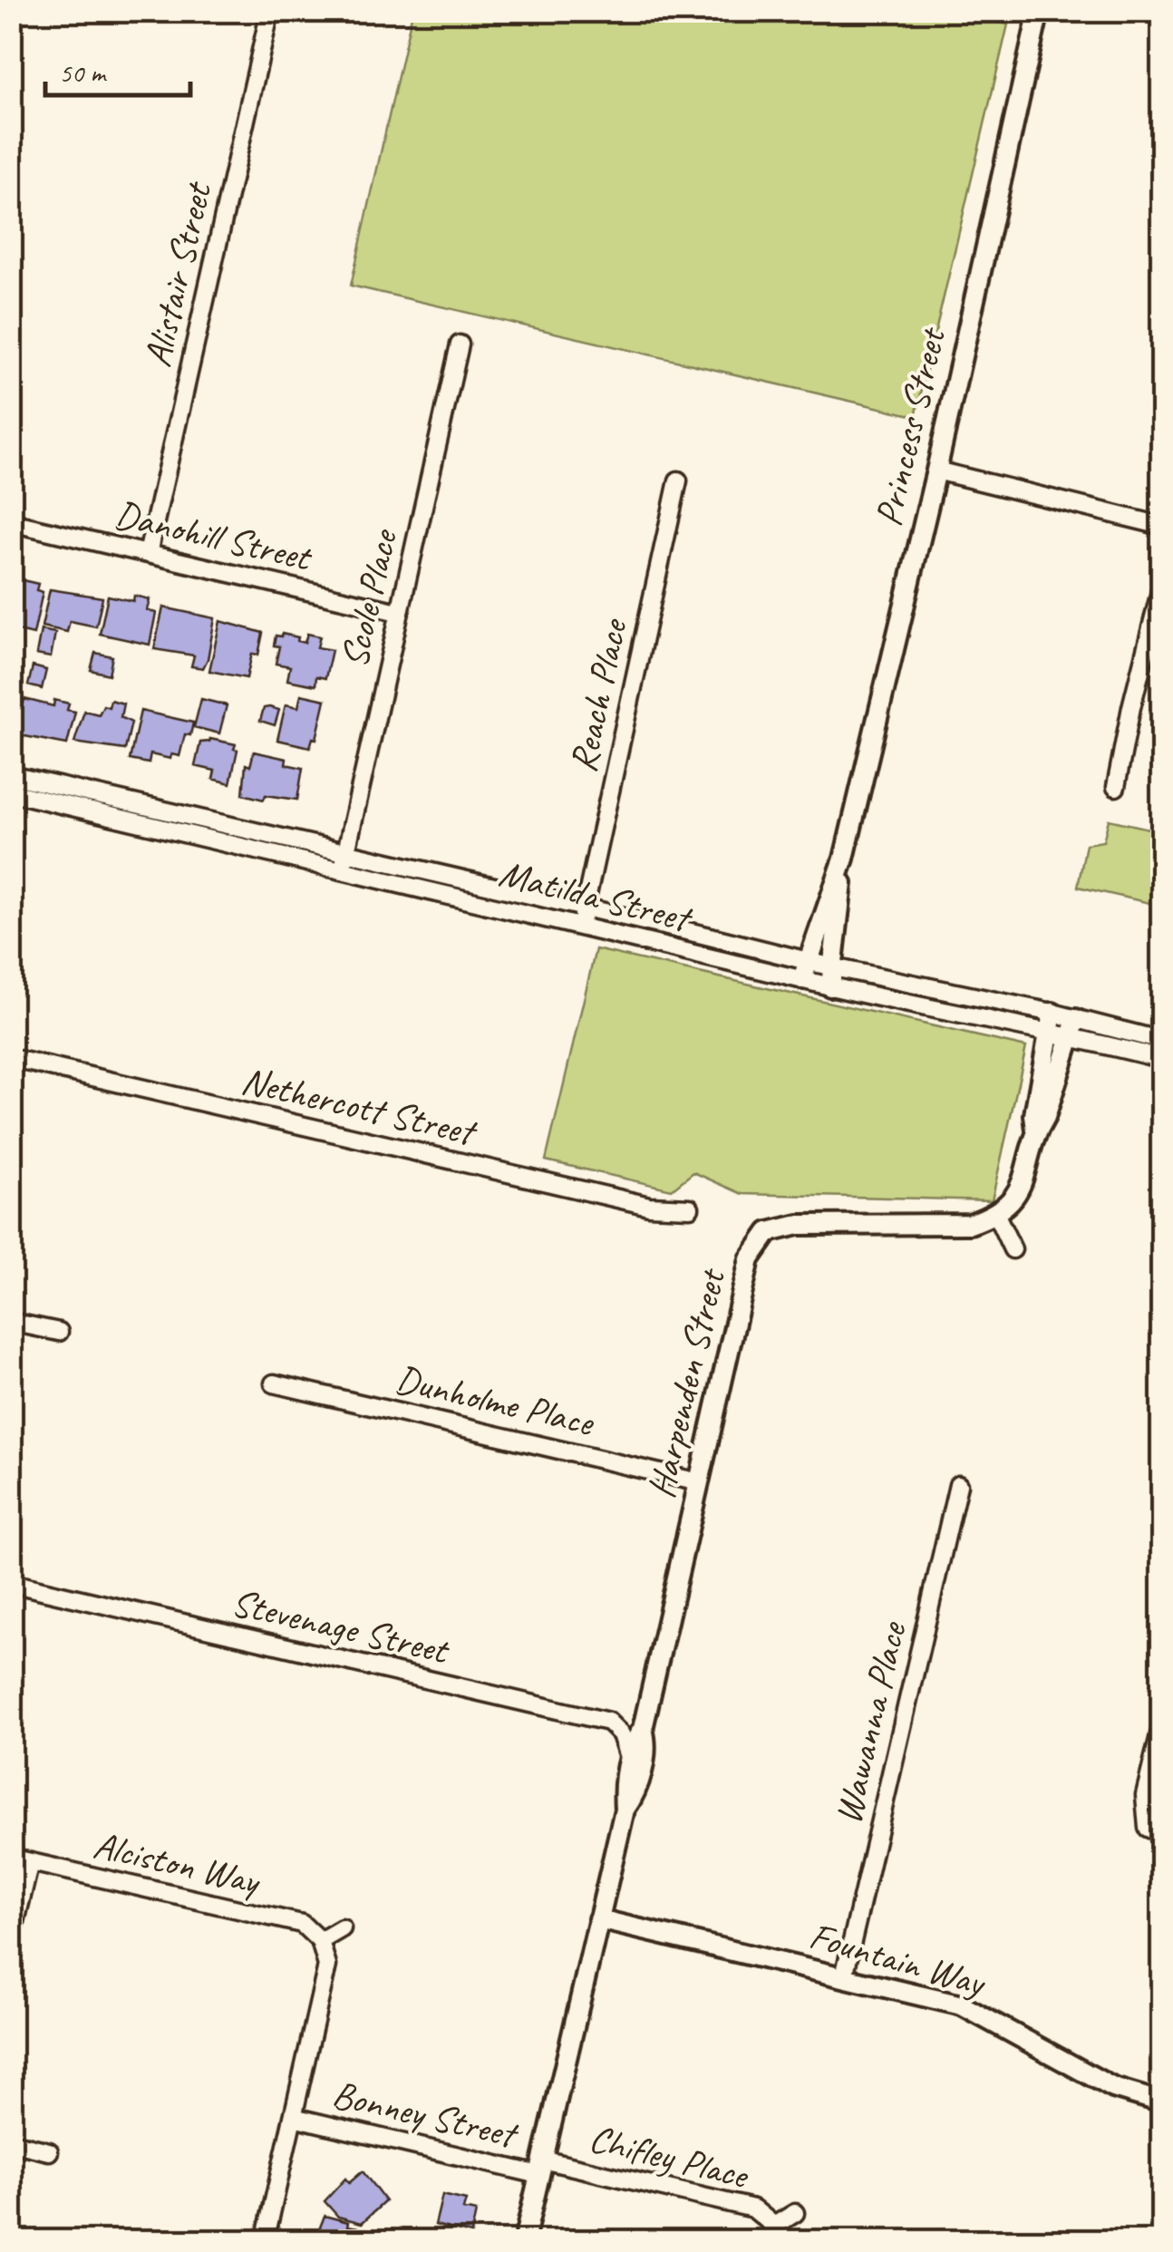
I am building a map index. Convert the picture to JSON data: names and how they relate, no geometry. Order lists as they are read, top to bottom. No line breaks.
{"streets":{"street":["Alistair Street","Princess Street","Danohill Street","Scole Place","Reach Place","Matilda Street","Nethercott Street","Harpenden Street","Dunholme Place","Stevenage Street","Wawanna Place","Alciston Way","Fountain Way","Bonney Street","Chifley Place"]},"crossings":[["Alistair Street","Danohill Street"],["Princess Street","Matilda Street"],["Danohill Street","Scole Place"],["Scole Place","Matilda Street"],["Reach Place","Matilda Street"],["Harpenden Street","Dunholme Place"],["Harpenden Street","Stevenage Street"],["Harpenden Street","Fountain Way"],["Harpenden Street","Bonney Street"],["Harpenden Street","Chifley Place"],["Wawanna Place","Fountain Way"],["Bonney Street","Chifley Place"]],"scale_bar":"50 m"}
